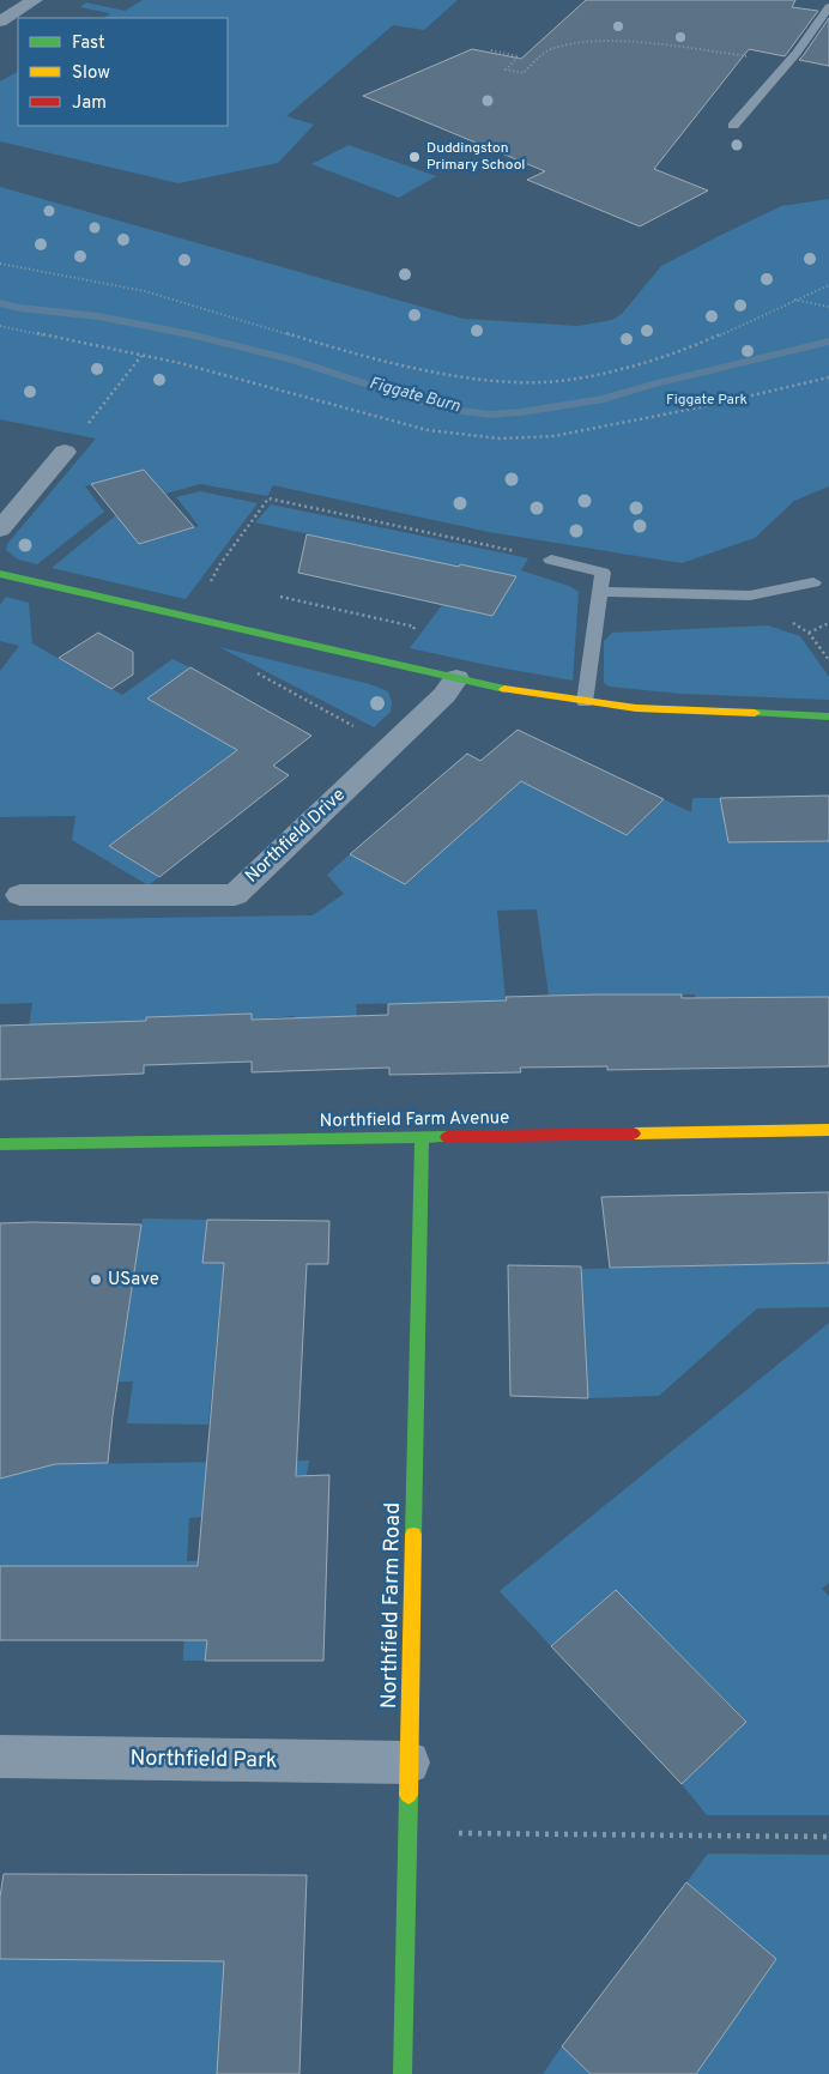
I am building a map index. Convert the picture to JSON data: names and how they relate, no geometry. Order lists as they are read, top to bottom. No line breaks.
{"streets":{"street":["Northfield Drive","Northfield Farm Avenue","Northfield Farm Road","Northfield Park"]},"crossings":[["Northfield Farm Avenue","Northfield Farm Road"],["Northfield Farm Road","Northfield Park"]],"water":["Figgate Burn"],"parks":["Figgate Park"],"places":["Duddingston Primary School","USave"],"legend":["Fast","Slow","Jam"]}
